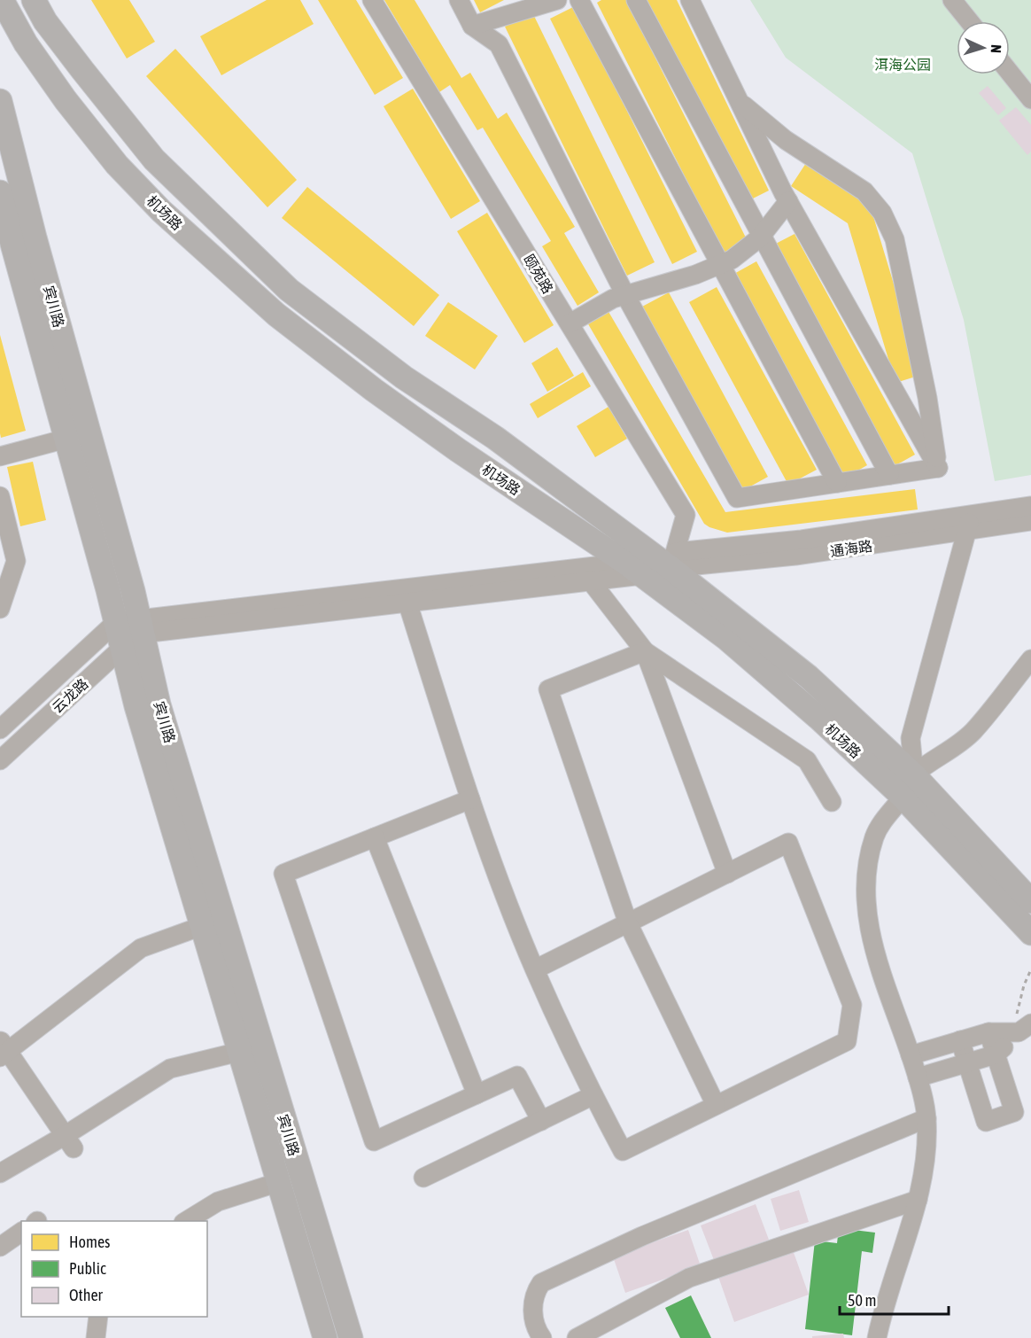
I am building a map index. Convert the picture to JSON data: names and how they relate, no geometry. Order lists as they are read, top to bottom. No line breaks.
{"streets":{"main road":["机场路","宾川路"],"street":["颐苑路","通海路","云龙路"]},"crossings":[["机场路","颐苑路"],["机场路","通海路"],["颐苑路","通海路"],["宾川路","云龙路"]],"parks":["洱海公园"],"legend":["Homes","Public","Other"],"scale_bar":"50 m","north":"right"}
